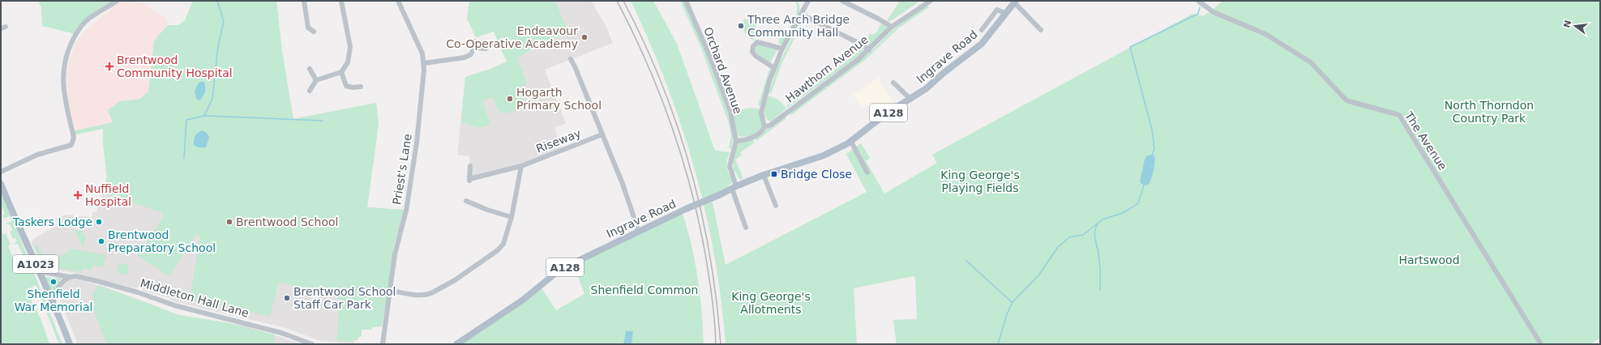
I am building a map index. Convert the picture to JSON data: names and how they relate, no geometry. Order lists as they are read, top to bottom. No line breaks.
{"streets":{"main road":["Ingrave Road","A128","A1023"],"street":["Hawthorn Avenue","Orchard Avenue","Riseway","The Avenue","Priest's Lane","Middleton Hall Lane"]},"crossings":[["Ingrave Road","Orchard Avenue"],["Hawthorn Avenue","Orchard Avenue"],["A1023","Middleton Hall Lane"]],"parks":["North Thorndon Country Park","King George's Playing Fields","Hartswood","Shenfield Common","King George's Allotments"],"places":{"other":["Three Arch Bridge Community Hall","Endeavour Co-Operative Academy","Hogarth Primary School","Taskers Lodge","Brentwood School","Brentwood Preparatory School","Shenfield War Memorial","Brentwood School Staff Car Park"],"health":["Brentwood Community Hospital","Nuffield Hospital"],"transit":["Bridge Close"]},"north":"left"}
